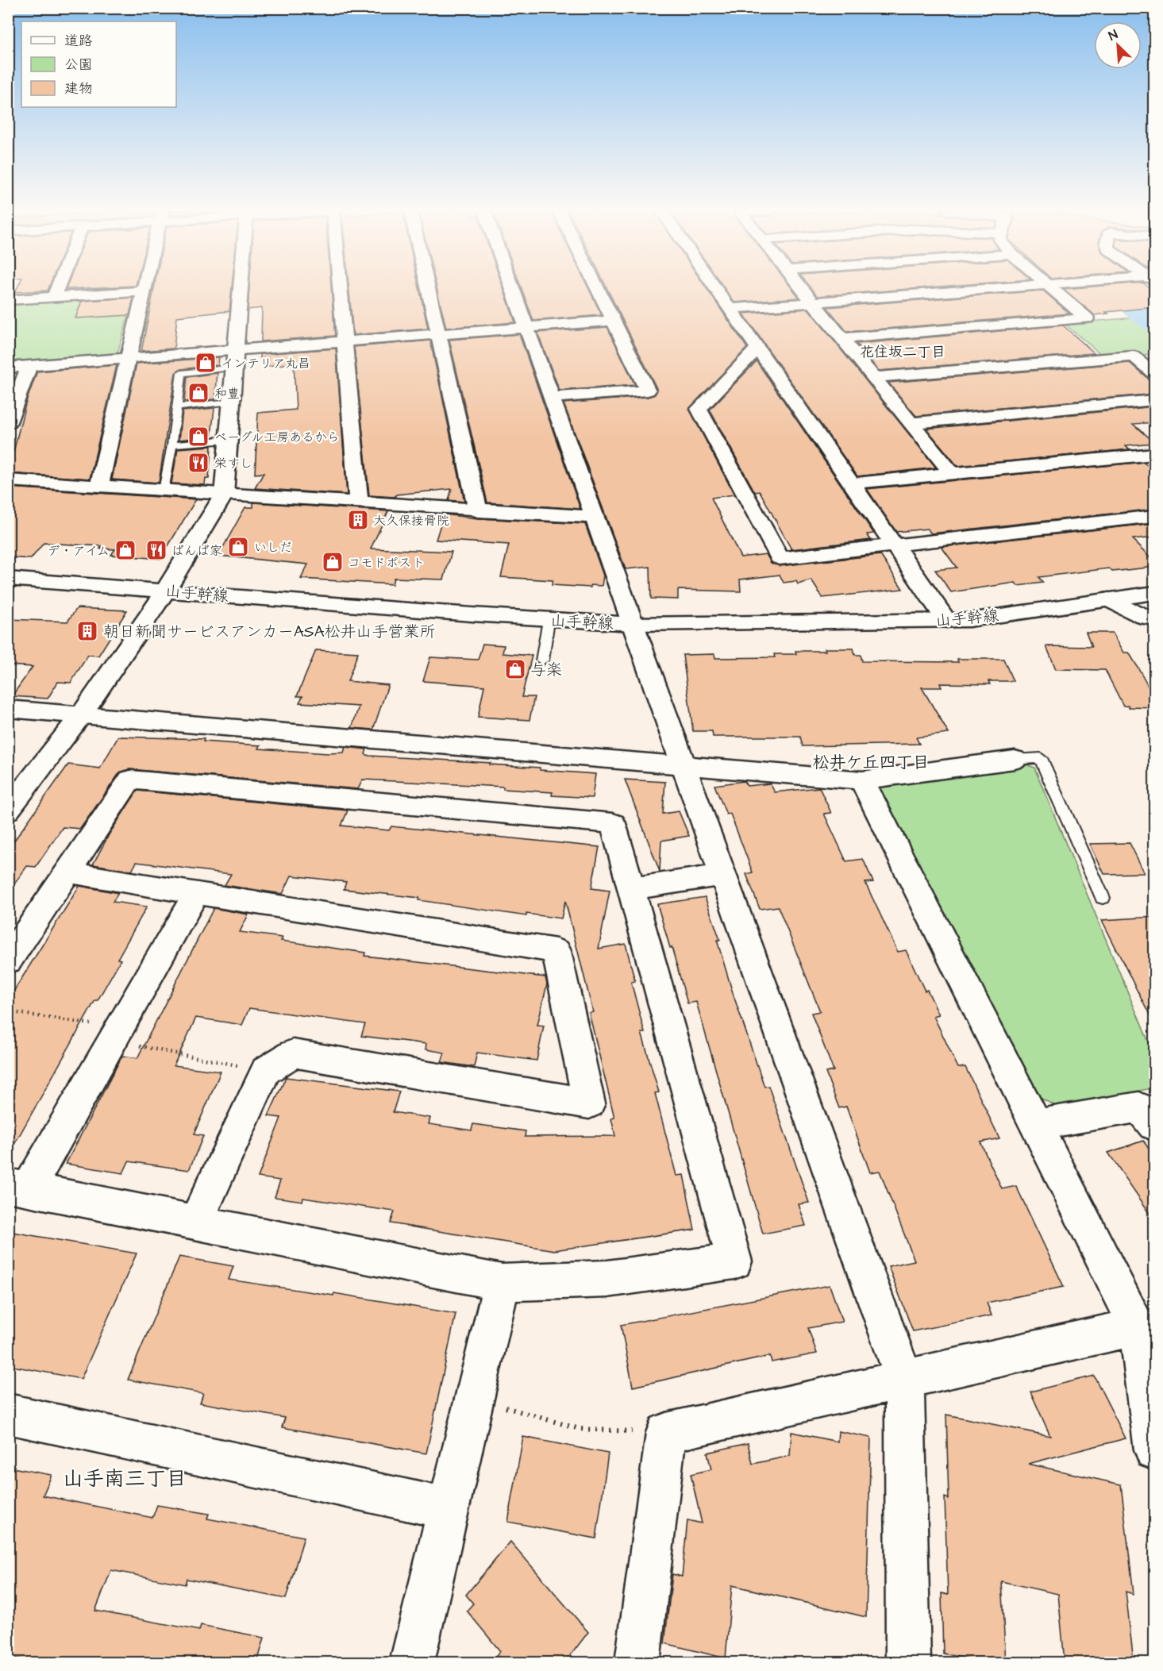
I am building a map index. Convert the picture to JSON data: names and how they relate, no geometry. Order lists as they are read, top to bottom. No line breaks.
{"streets":{"street":["山手幹線"]},"districts":["花住坂二丁目","松井ケ丘四丁目","山手南三丁目"],"places":{"shop":["インテリア丸昌","和豊","ベーグル工房あるから","いしだ","デ・アイム","コモドポスト","与楽"],"restaurant":["栄すし","ばんば家"],"building":["大久保接骨院","朝日新聞サービスアンカーASA松井山手営業所"]},"legend":["道路","公園","建物"],"north":"top left"}
